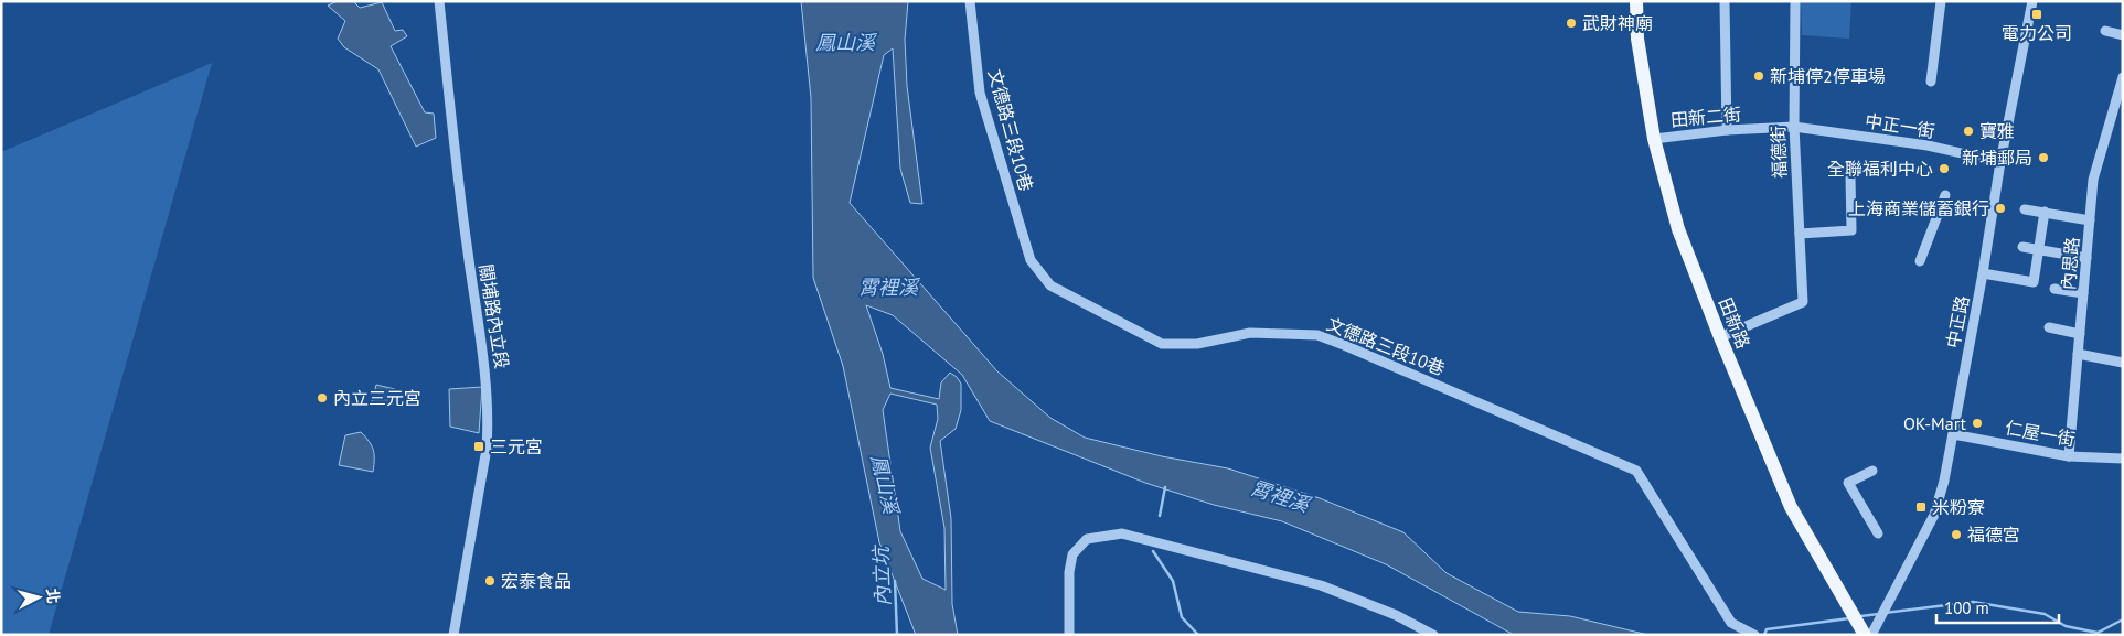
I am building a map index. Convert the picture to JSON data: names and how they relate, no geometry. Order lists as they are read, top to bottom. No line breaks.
{"streets":{"main road":["田新路"],"street":["田新二街","中正一街","文德路三段10巷","福德街","內思路","關埔路內立段","中正路","仁屋一街"]},"crossings":[["田新二街","中正一街"],["田新二街","福德街"],["田新二街","田新路"],["中正一街","福德街"],["中正一街","中正路"],["福德街","田新路"],["內思路","仁屋一街"],["中正路","仁屋一街"]],"water":["鳳山溪","霄裡溪","內立坑"],"places":{"transit":["電力公司","三元宮","米粉寮"],"other":["武財神廟","新埔停2停車場","寶雅","新埔郵局","全聯福利中心","上海商業儲蓄銀行","內立三元宮","OK-Mart","福德宮","宏泰食品"]},"scale_bar":"100 m","north":"right"}
